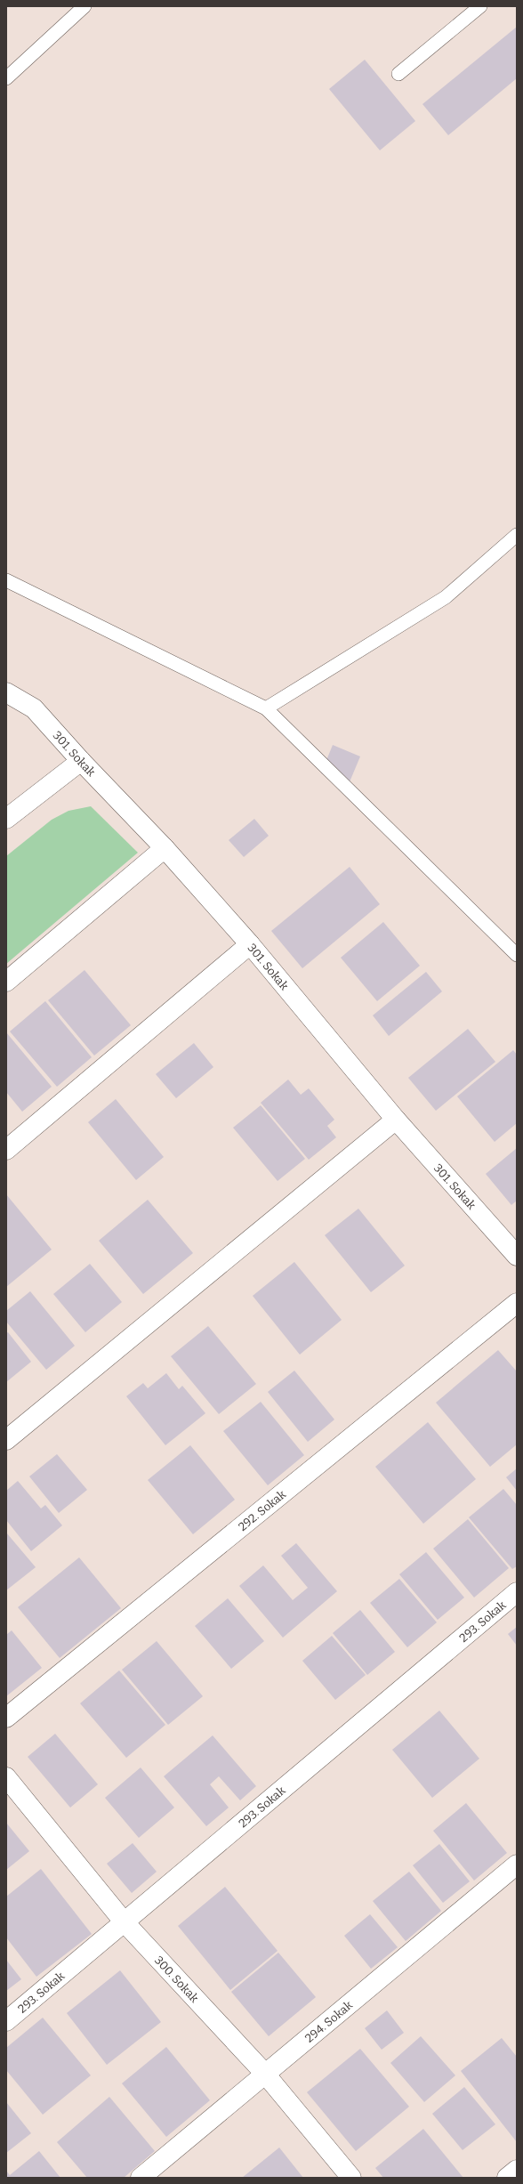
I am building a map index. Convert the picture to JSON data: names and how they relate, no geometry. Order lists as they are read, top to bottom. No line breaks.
{"streets":{"street":["301. Sokak","292. Sokak","293. Sokak","300. Sokak","294. Sokak"]},"crossings":[["293. Sokak","300. Sokak"],["300. Sokak","294. Sokak"]]}
